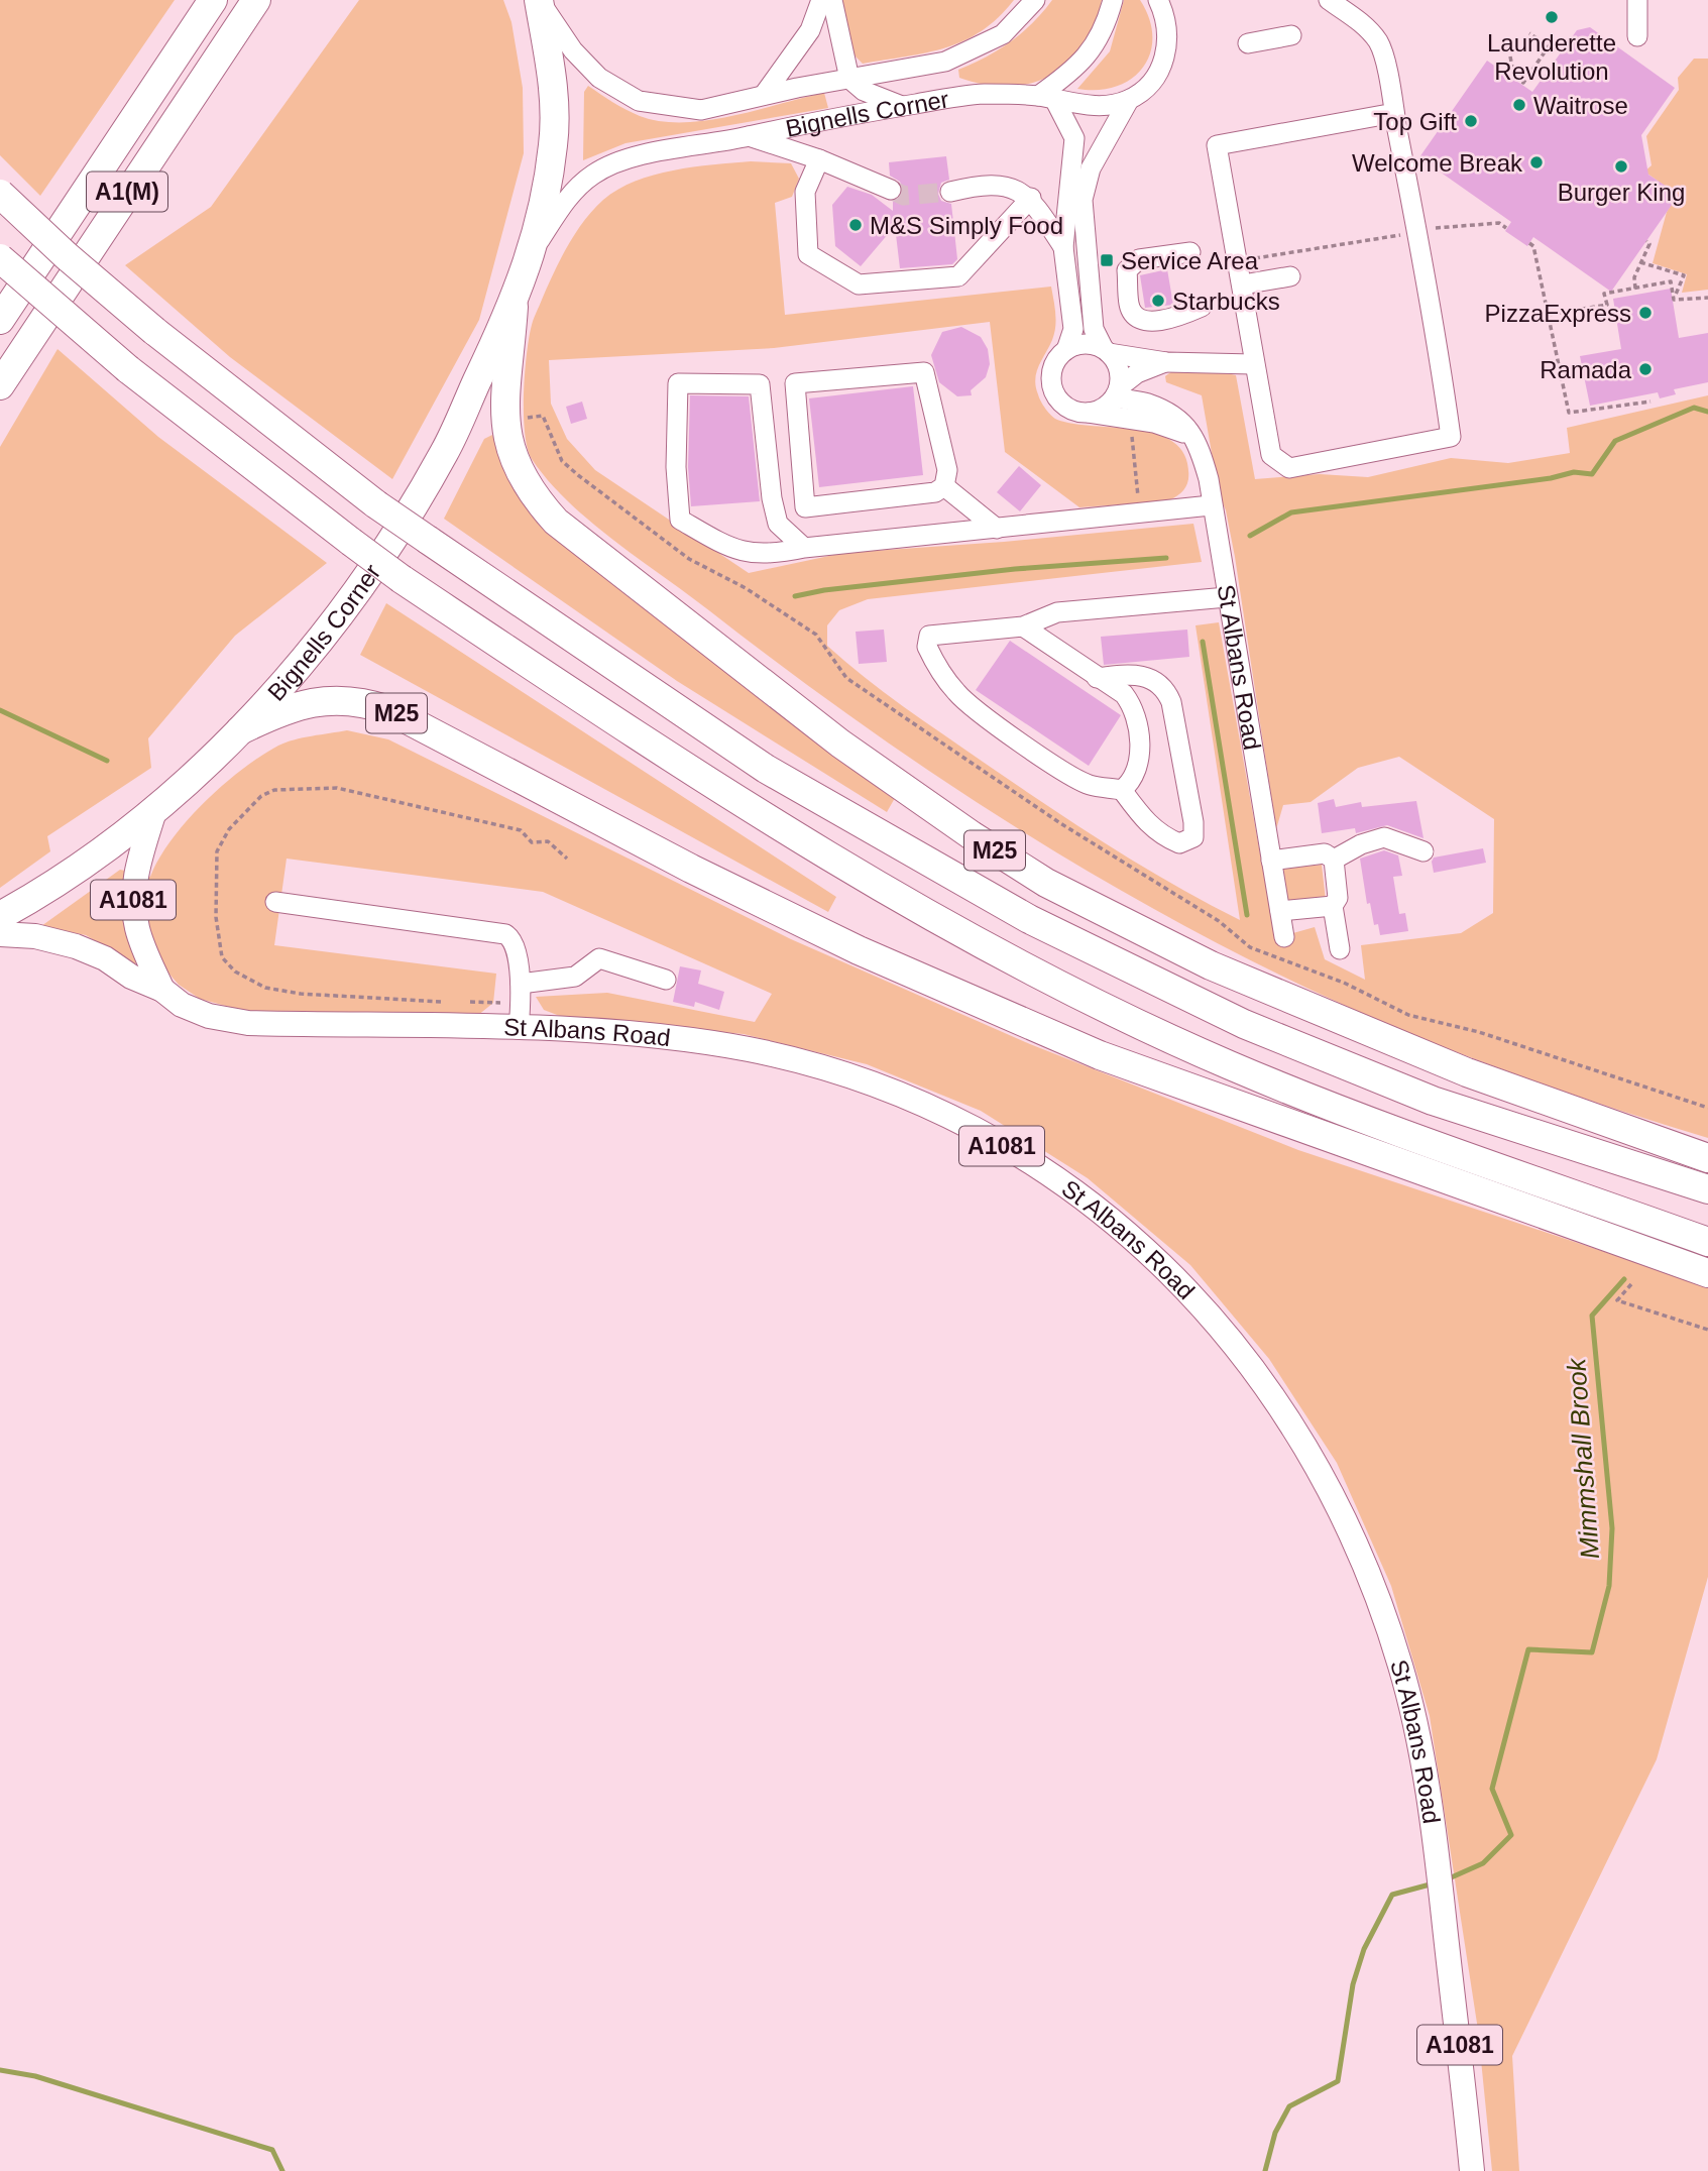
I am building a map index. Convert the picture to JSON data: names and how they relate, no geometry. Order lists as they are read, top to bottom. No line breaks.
{"streets":{"highway":["Bignells Corner","A1(M)","M25"],"main road":["St Albans Road","A1081"]},"crossings":[["Bignells Corner","M25"],["Bignells Corner","A1081"],["St Albans Road","A1081"]],"water":["Mimmshall Brook"],"places":{"other":["Launderette Revolution","Waitrose","Top Gift","Welcome Break","Burger King","M&S Simply Food","Starbucks","PizzaExpress","Ramada"],"transit":["Service Area"]}}
